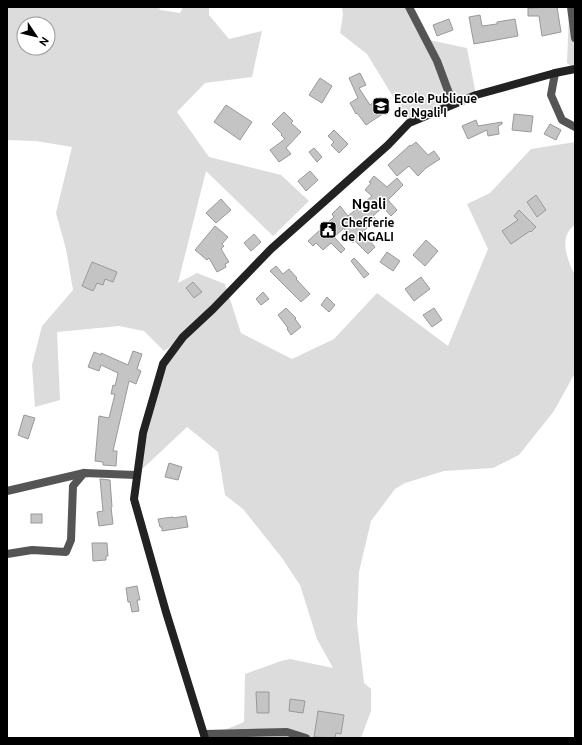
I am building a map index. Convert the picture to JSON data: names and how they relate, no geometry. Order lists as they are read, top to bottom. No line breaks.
{"districts":["Ngali"],"places":{"school or university":["Ecole Publique de Ngali I"],"public building":["Chefferie de NGALI"]},"north":"bottom right"}
